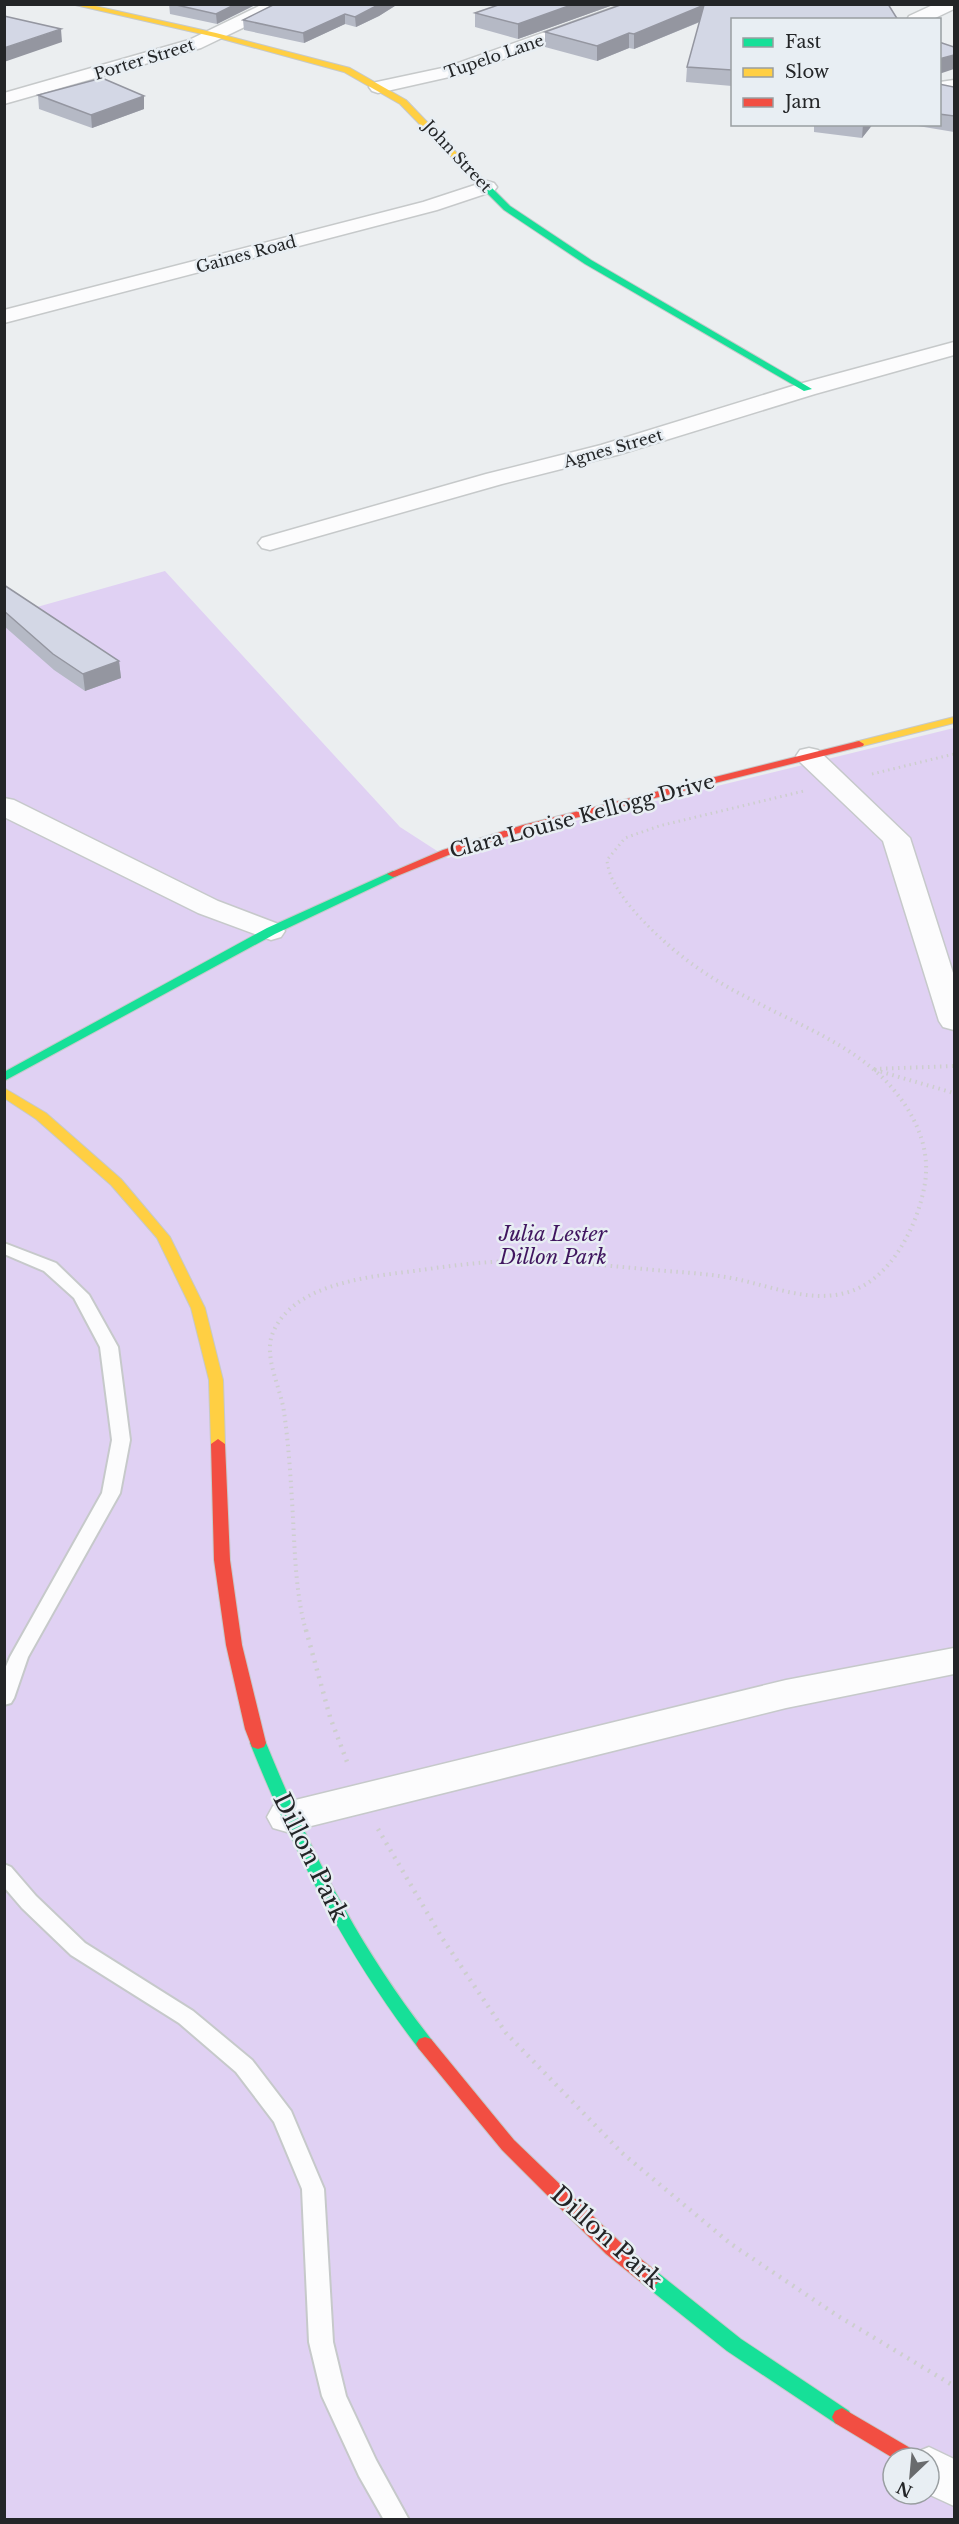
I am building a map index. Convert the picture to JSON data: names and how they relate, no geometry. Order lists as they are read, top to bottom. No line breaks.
{"streets":{"street":["Tupelo Lane","Porter Street","John Street","Gaines Road","Agnes Street","Clara Louise Kellogg Drive","Dillon Park"]},"crossings":[["Tupelo Lane","John Street"],["Porter Street","John Street"],["John Street","Gaines Road"],["John Street","Agnes Street"]],"parks":["Julia Lester Dillon Park"],"legend":["Fast","Slow","Jam"],"north":"bottom left"}
